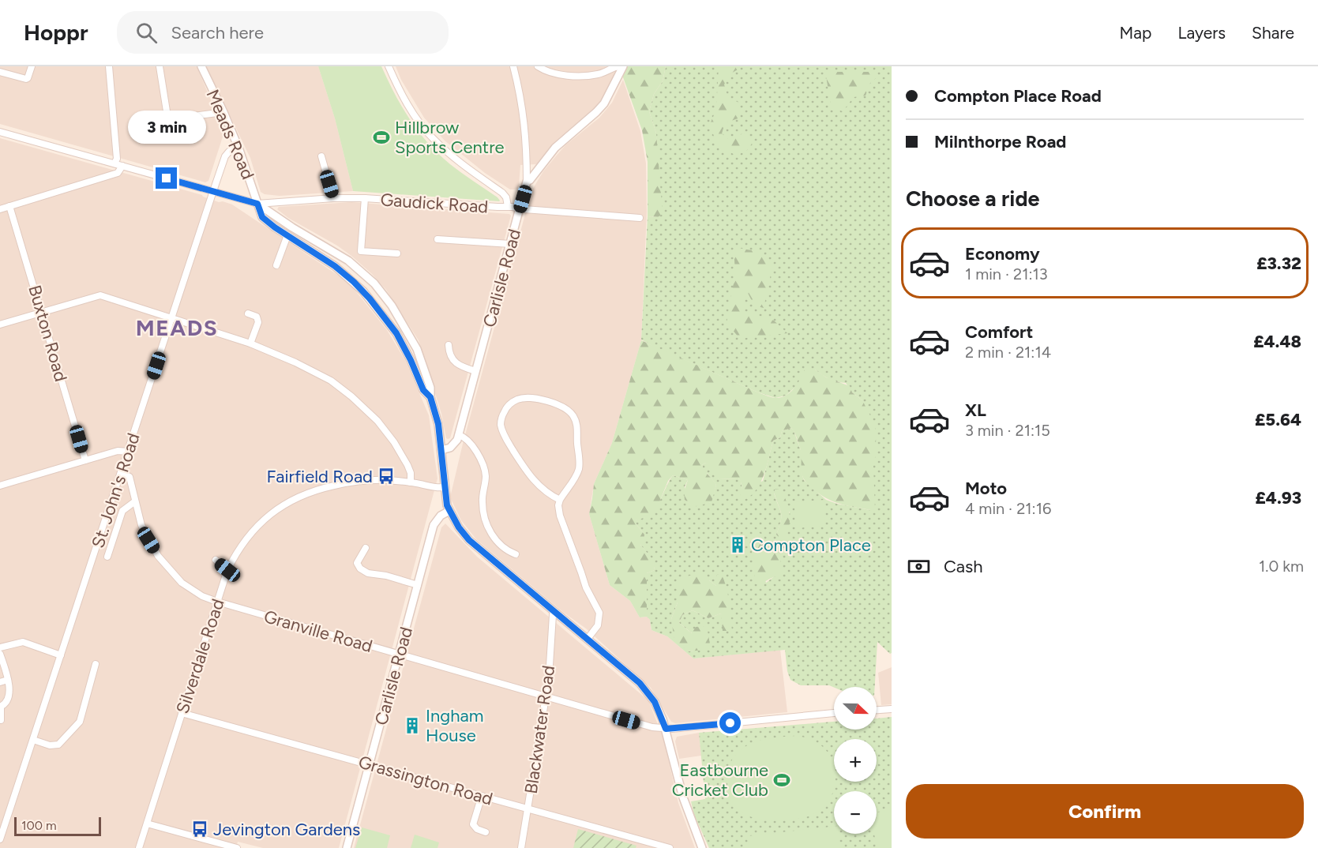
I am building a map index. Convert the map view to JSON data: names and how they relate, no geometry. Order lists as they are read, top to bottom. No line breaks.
{"streets":{"street":["Meads Road","Gaudick Road","Carlisle Road","Buxton Road","St. John's Road","Granville Road","Silverdale Road","Blackwater Road","Grassington Road"]},"crossings":[["Meads Road","Gaudick Road"],["Meads Road","Carlisle Road"],["Meads Road","St. John's Road"],["Meads Road","Granville Road"],["Meads Road","Silverdale Road"],["Meads Road","Blackwater Road"],["Gaudick Road","Carlisle Road"],["Carlisle Road","Granville Road"],["Carlisle Road","Grassington Road"],["St. John's Road","Granville Road"],["Granville Road","Silverdale Road"],["Granville Road","Blackwater Road"],["Silverdale Road","Grassington Road"],["Blackwater Road","Grassington Road"]],"districts":["MEADS"],"places":{"sports":["Hillbrow Sports Centre","Eastbourne Cricket Club"],"bus stop":["Fairfield Road","Jevington Gardens"],"building":["Compton Place","Ingham House"]},"scale_bar":"100 m","north":"right","page":{"header":"Hoppr","search":"Search here","nav":["Map","Layers","Share"],"banner":["Compton Place Road","Milnthorpe Road"],"bubble":"3 min","heading":"Choose a ride","list":[{"name":"Economy","note":"1 min · 21:13","value":"£3.32"},{"name":"Comfort","note":"2 min · 21:14","value":"£4.48"},{"name":"XL","note":"3 min · 21:15","value":"£5.64"},{"name":"Moto","note":"4 min · 21:16","value":"£4.93"}],"pay":["Cash","1.0 km"],"map_buttons":["+","−"],"buttons":"Confirm","scale":"100 m"}}
